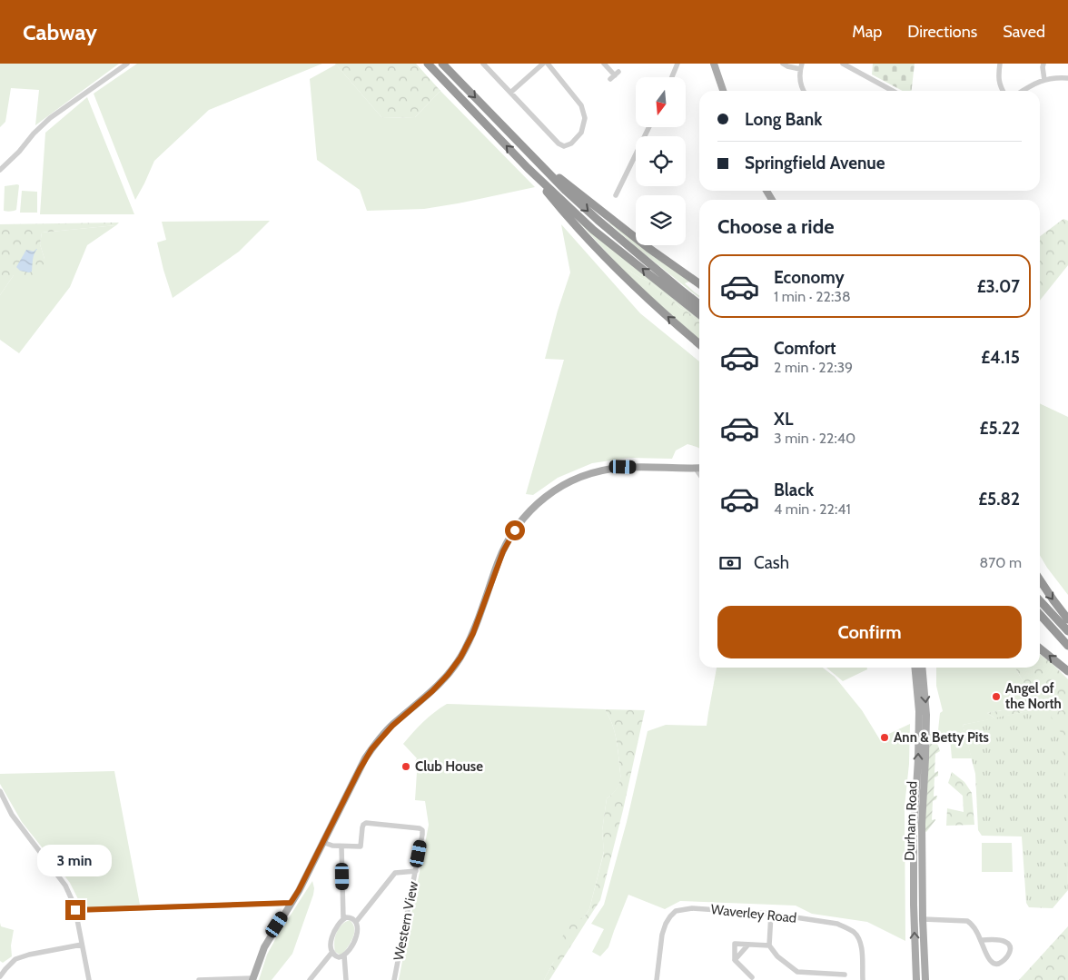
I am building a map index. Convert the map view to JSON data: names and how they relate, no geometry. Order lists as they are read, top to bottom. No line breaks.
{"streets":{"main road":["Durham Road"],"street":["Waverley Road","Western View"]},"places":["Angel of the North","Ann & Betty Pits","Club House"],"north":"bottom","page":{"header":"Cabway","nav":["Map","Directions","Saved"],"banner":["Long Bank","Springfield Avenue"],"heading":"Choose a ride","list":[{"name":"Economy","note":"1 min · 22:38","value":"£3.07"},{"name":"Comfort","note":"2 min · 22:39","value":"£4.15"},{"name":"XL","note":"3 min · 22:40","value":"£5.22"},{"name":"Black","note":"4 min · 22:41","value":"£5.82"}],"pay":["Cash","870 m"],"buttons":"Confirm","bubble":"3 min"}}
